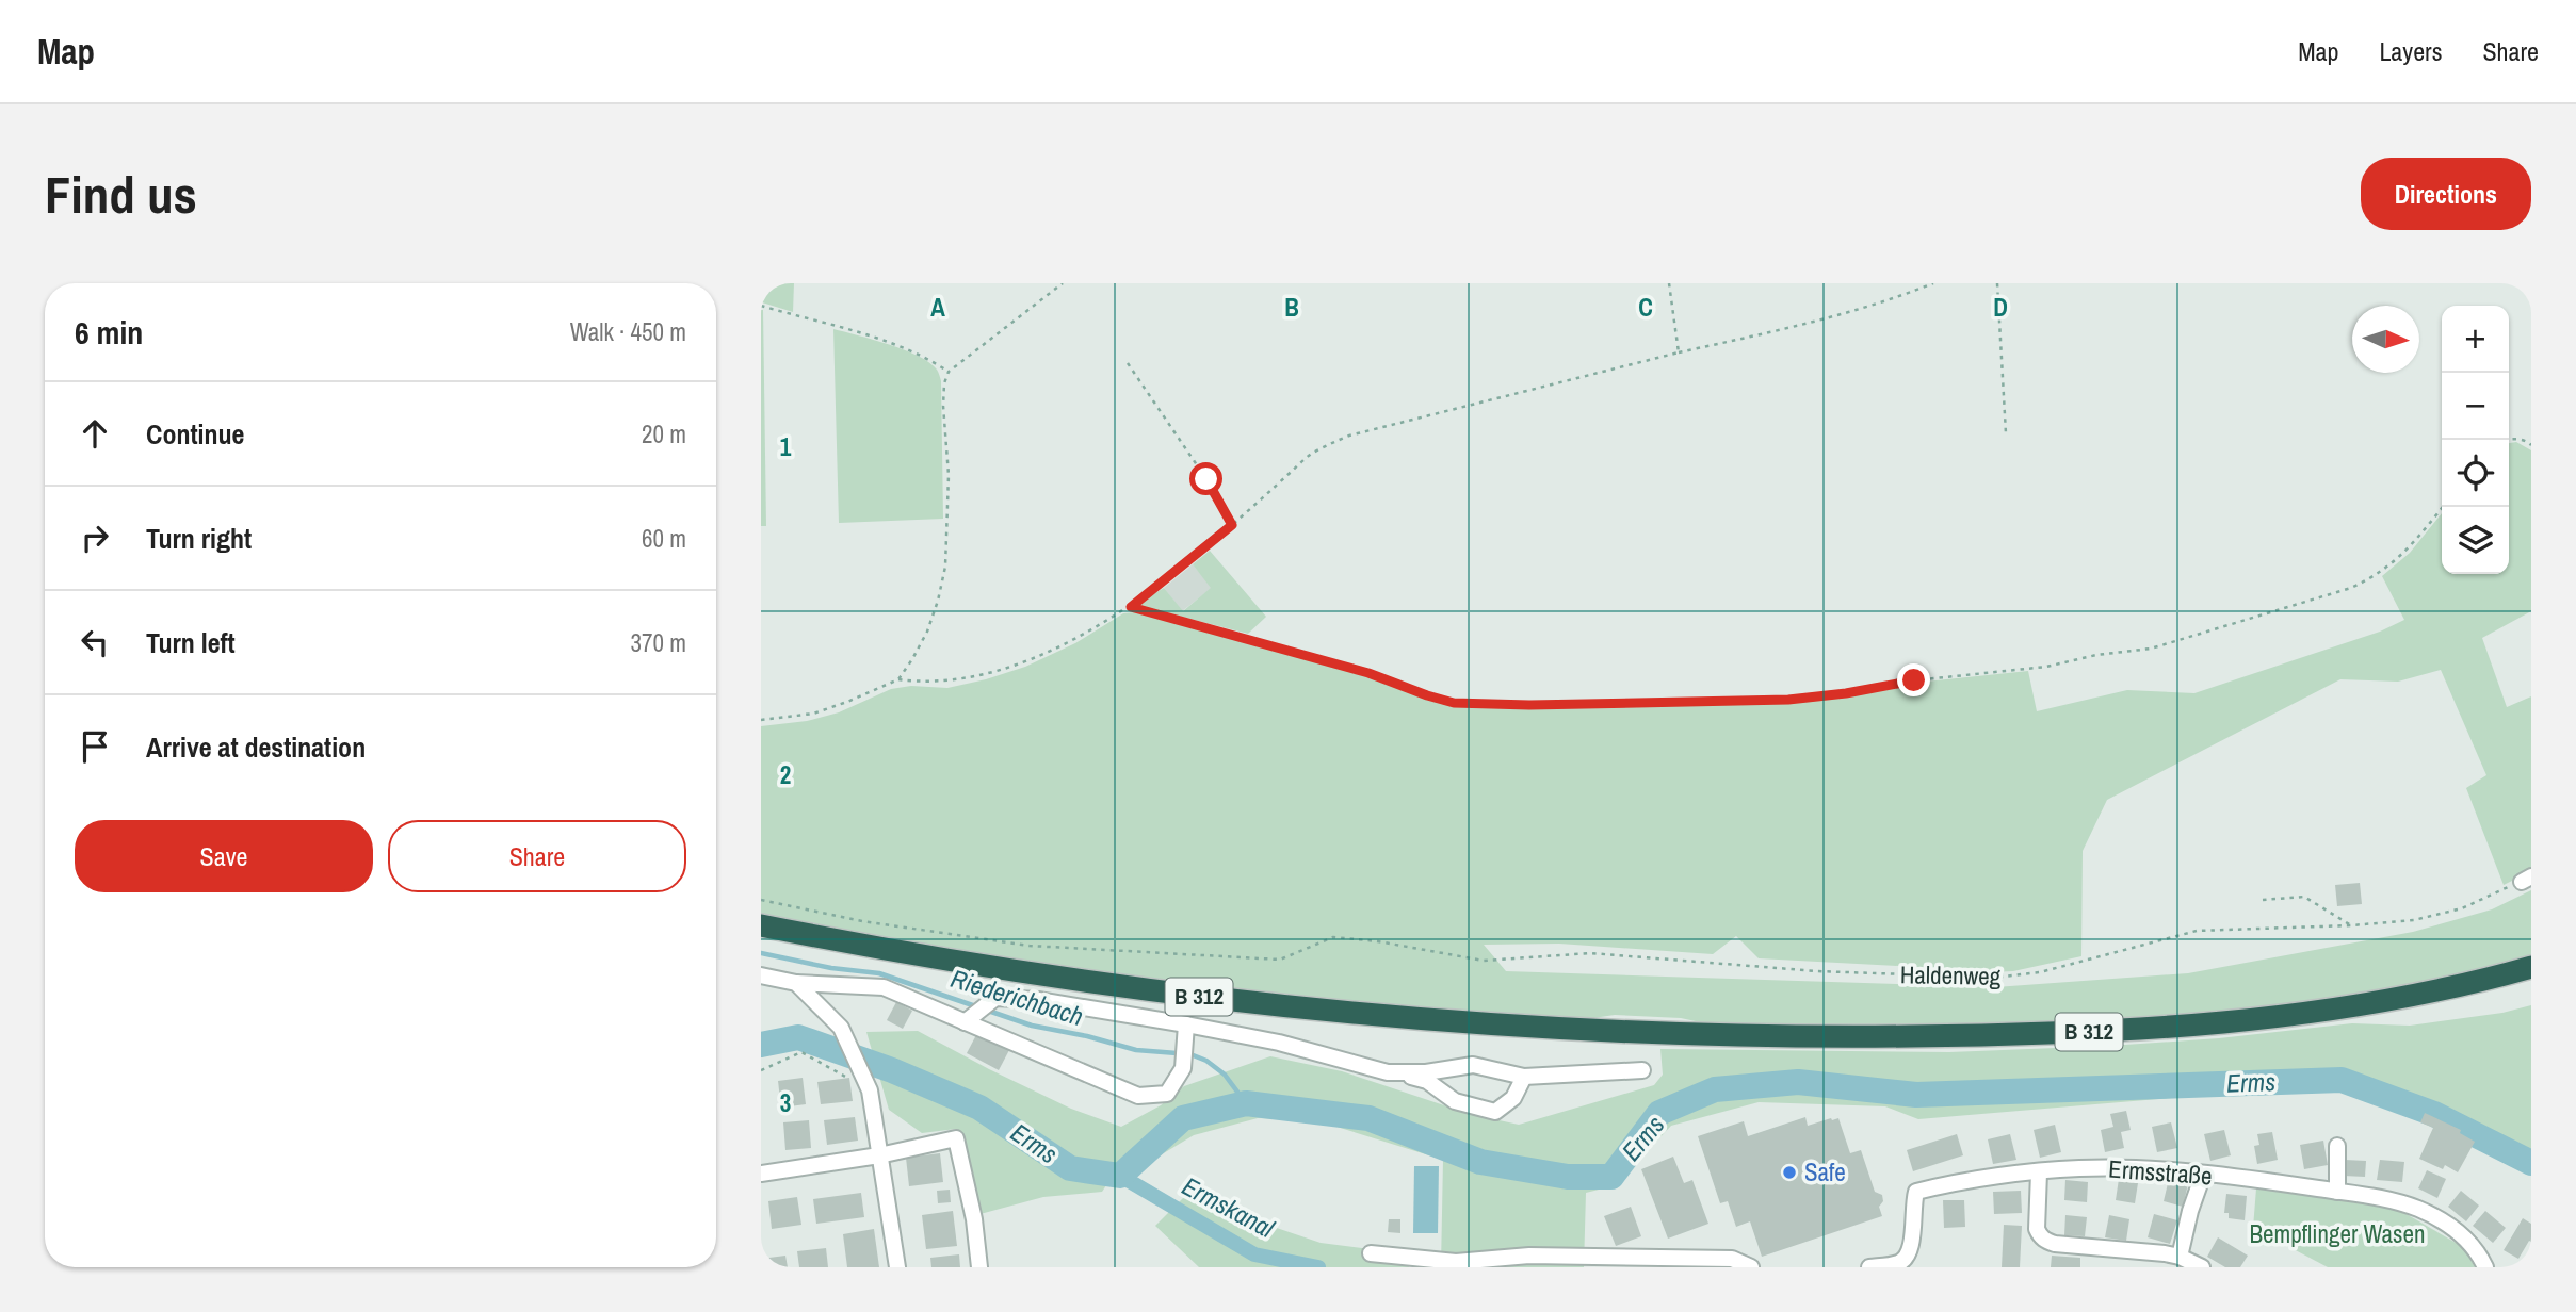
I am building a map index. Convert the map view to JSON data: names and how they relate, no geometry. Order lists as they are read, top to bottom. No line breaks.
{"streets":{"highway":["B 312"],"street":["Ermsstraße"],"path":["Haldenweg"]},"water":["Riederichbach","Erms","Ermskanal"],"parks":["Bempflinger Wasen"],"places":["Safe"],"north":"right","page":{"header":"Map","nav":["Map","Layers","Share"],"buttons":["Directions",["Save","Share"]],"title":"Find us","heading":["6 min","Walk · 450 m"],"map_buttons":["+","−"],"list":[["Continue","20 m"],["Turn right","60 m"],["Turn left","370 m"],"Arrive at destination"]},"grid":{"columns":["A","B","C","D"],"rows":["1","2","3"]}}
